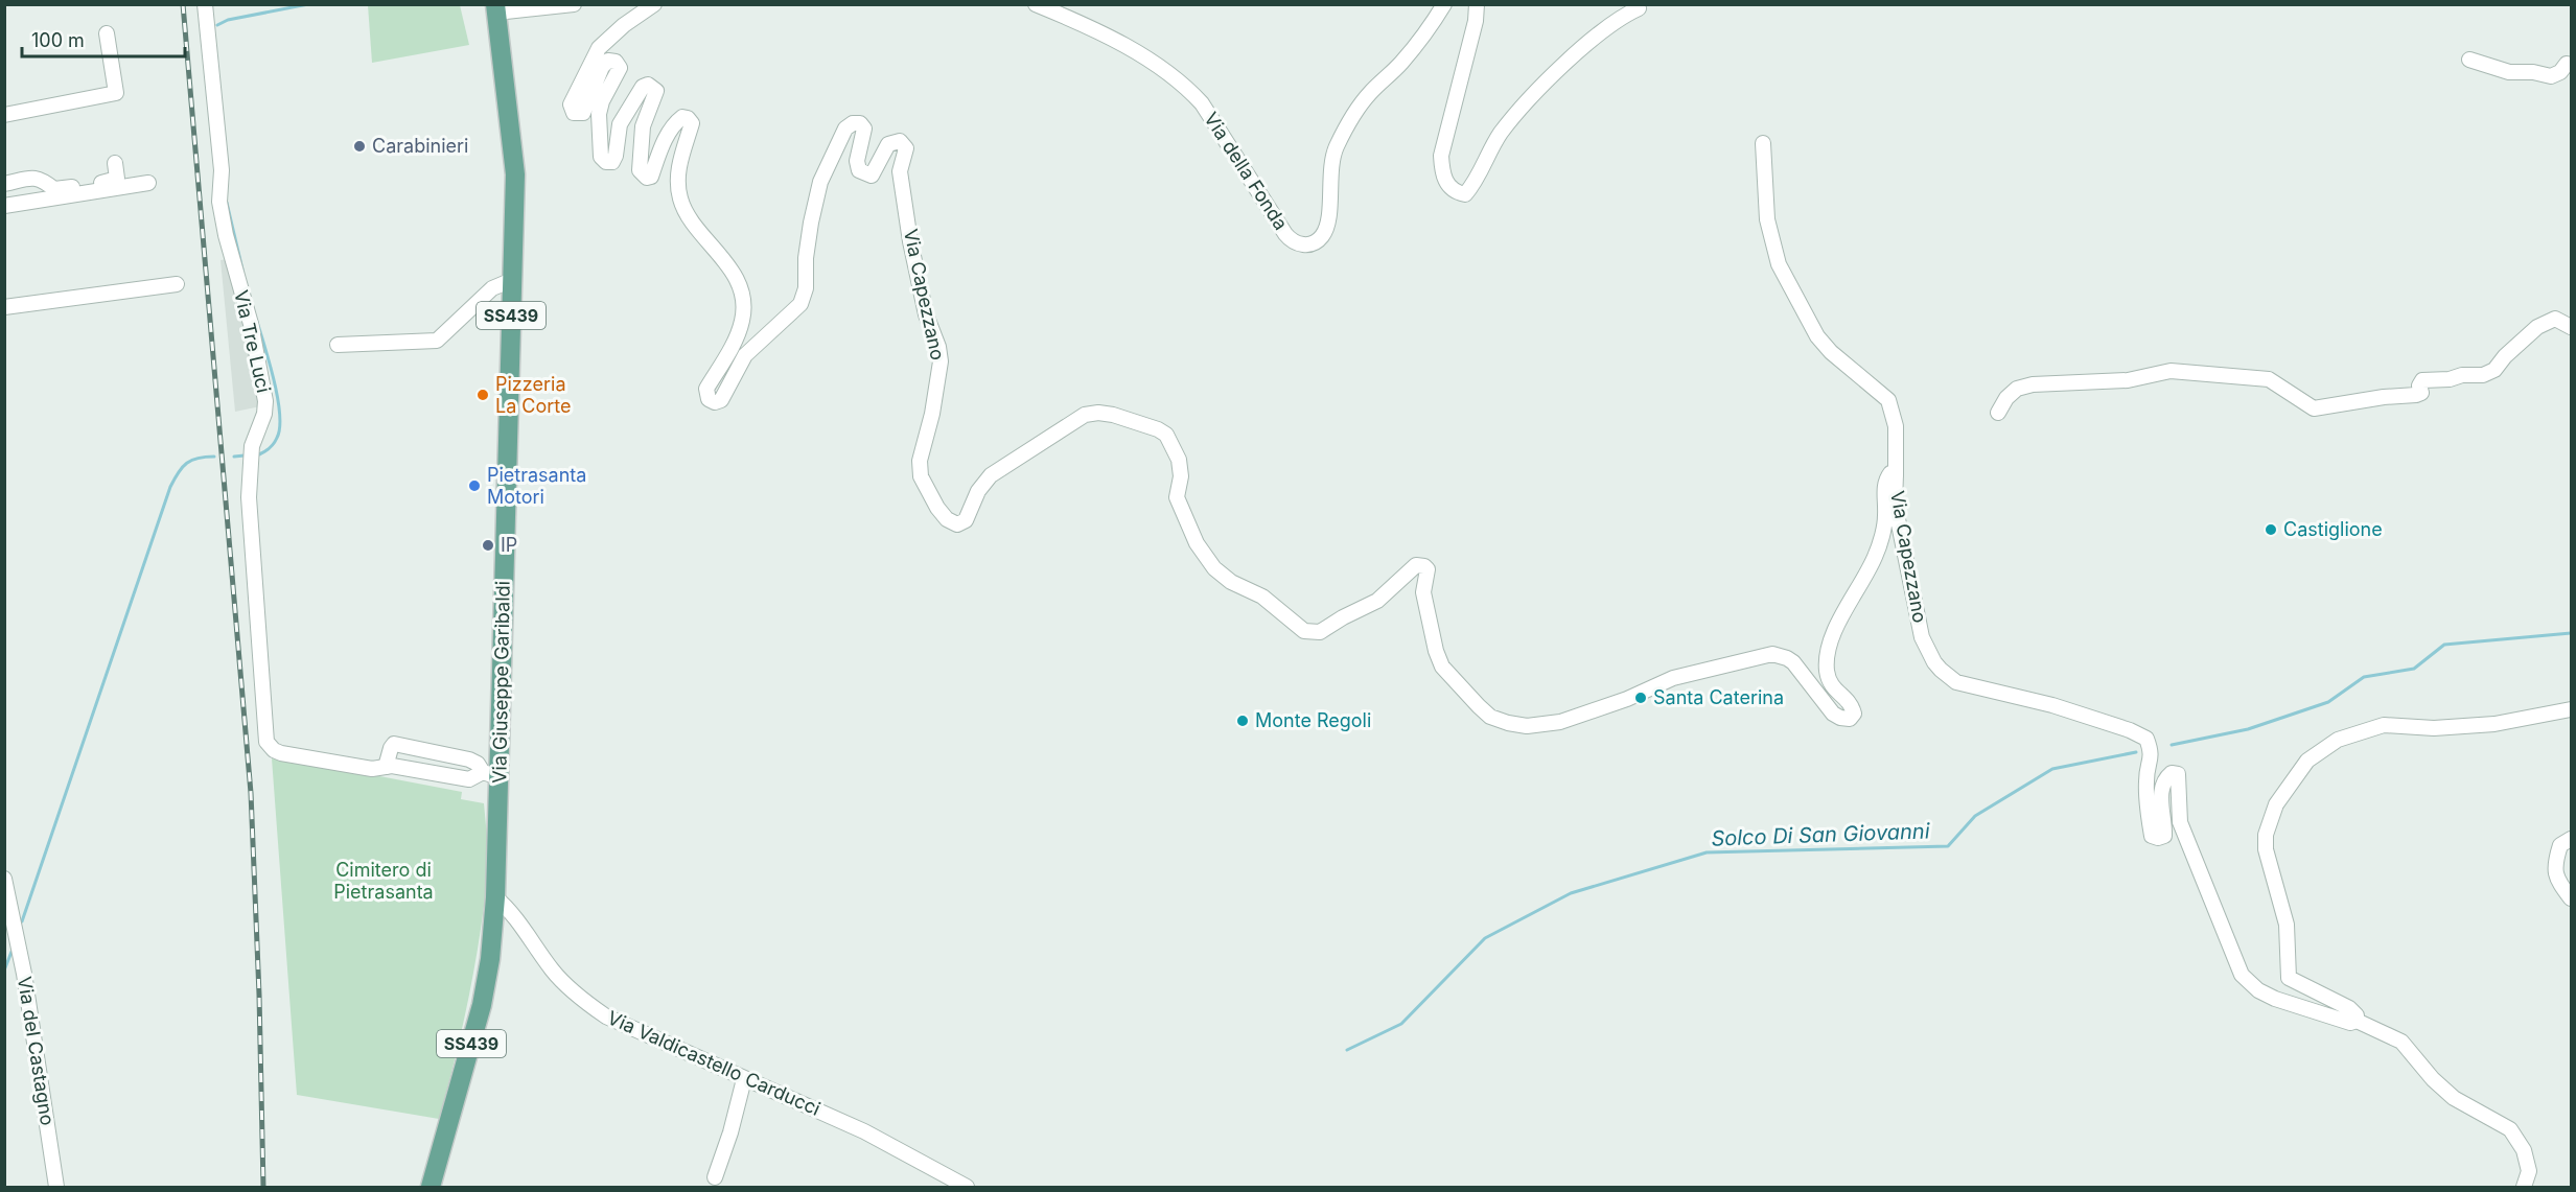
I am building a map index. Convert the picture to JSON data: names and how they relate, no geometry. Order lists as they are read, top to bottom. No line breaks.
{"streets":{"main road":["SS439","Via Giuseppe Garibaldi"],"street":["Via della Fonda","Via Capezzano","Via Tre Luci","Via del Castagno","Via Valdicastello Carducci"]},"crossings":[["SS439","Via Giuseppe Garibaldi"],["SS439","Via Valdicastello Carducci"],["Via Tre Luci","Via Giuseppe Garibaldi"],["Via Giuseppe Garibaldi","Via Valdicastello Carducci"]],"water":["Solco Di San Giovanni"],"parks":["Cimitero di Pietrasanta"],"places":["Carabinieri","Pizzeria La Corte","Pietrasanta Motori","Castiglione","IP","Santa Caterina","Monte Regoli"],"scale_bar":"100 m"}
